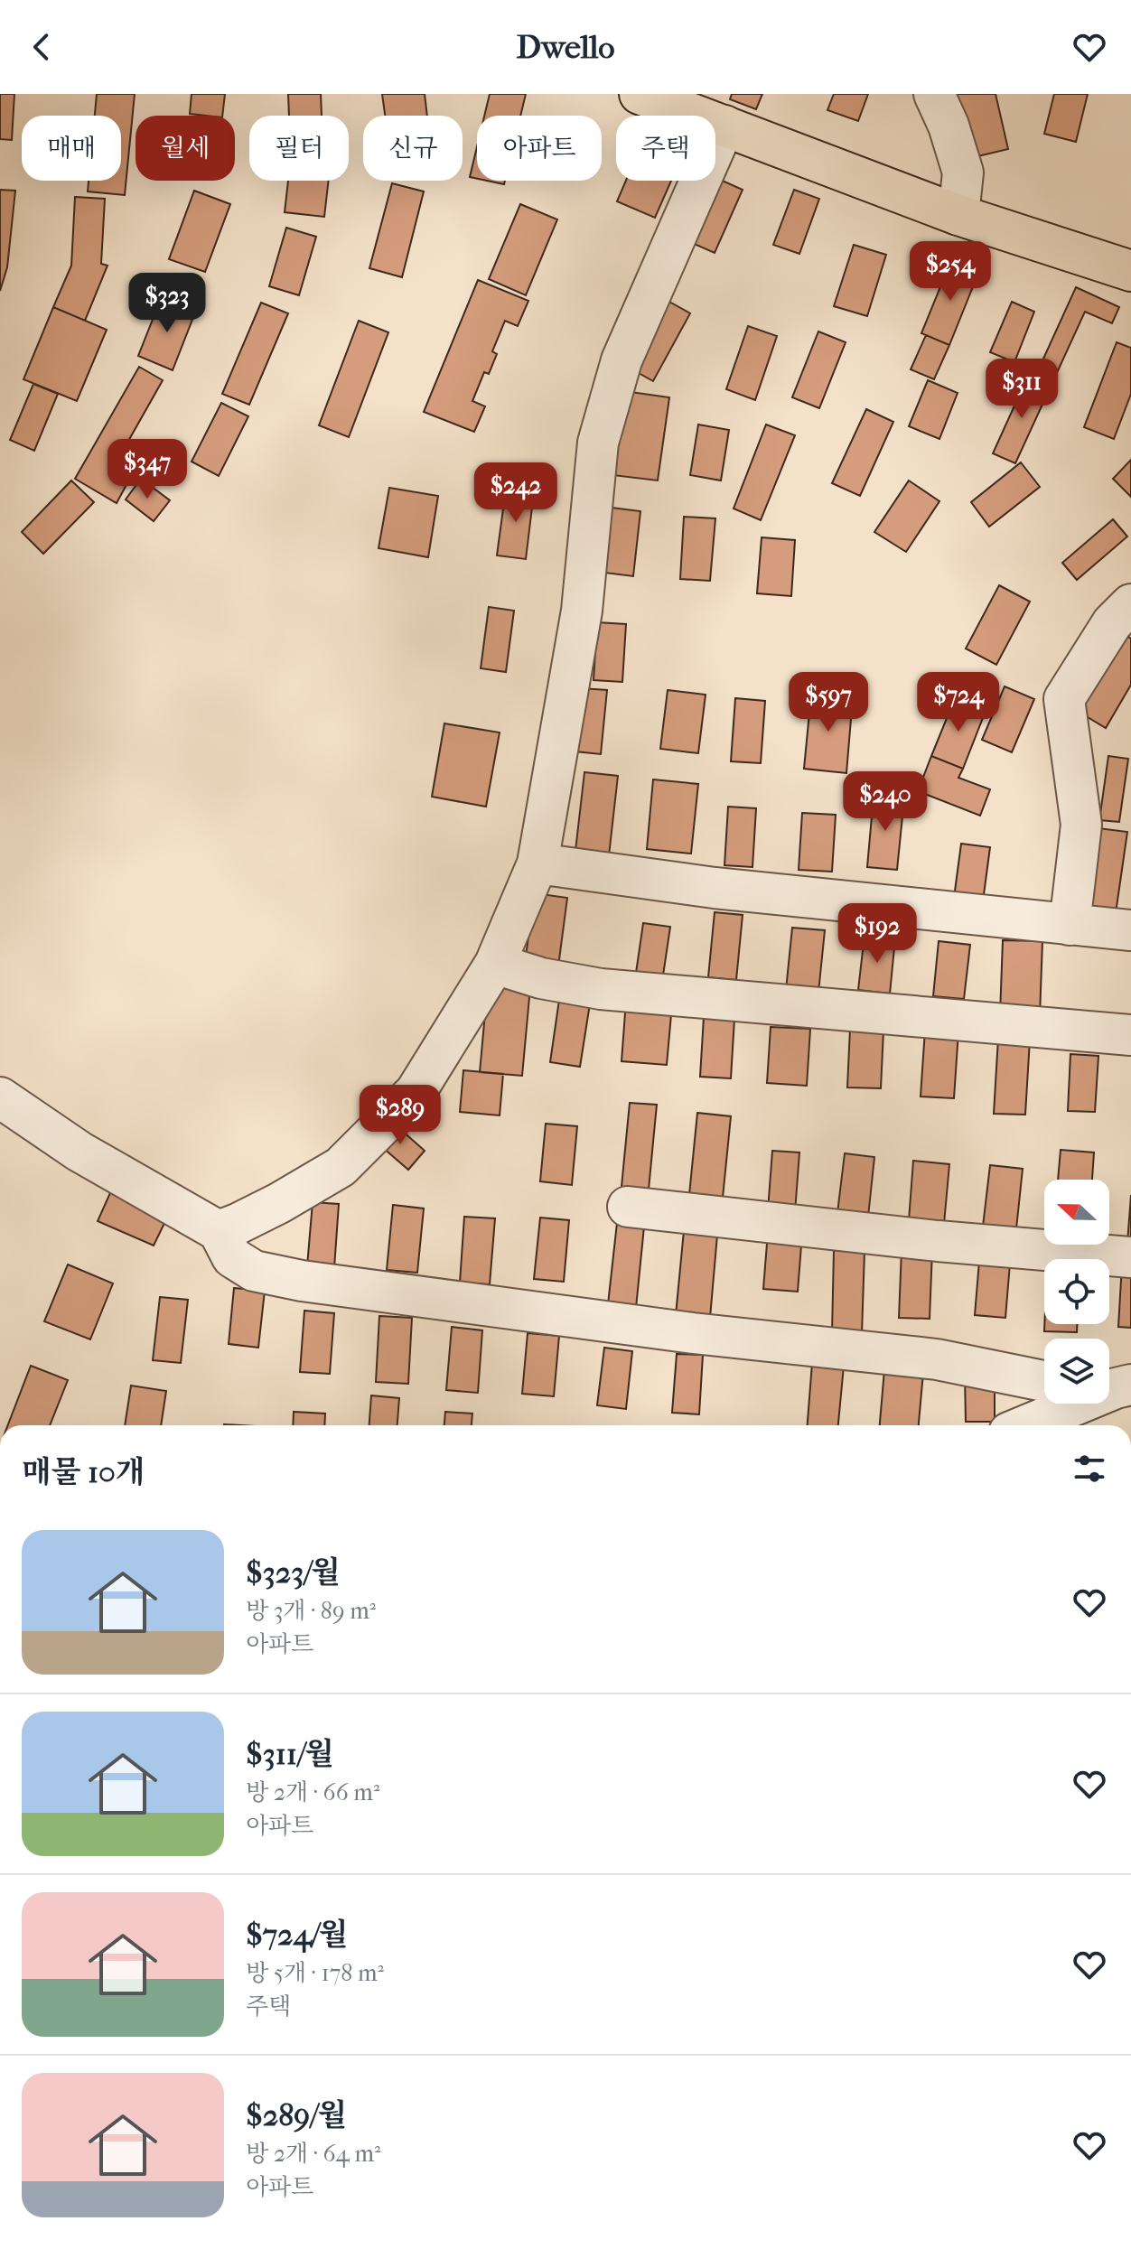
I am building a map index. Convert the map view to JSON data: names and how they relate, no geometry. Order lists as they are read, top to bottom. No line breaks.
{"north":"left","page":{"header":"Dwello","chip":["매매","월세","필터","신규","아파트","주택"],"price":["$254","$323","$311","$347","$242","$597","$724","$240","$192","$289"],"heading":"매물 10개","list":[{"name":"$323/월","note":"방 3개 · 89 m² · 아파트"},{"name":"$311/월","note":"방 2개 · 66 m² · 아파트"},{"name":"$724/월","note":"방 5개 · 178 m² · 주택"},{"name":"$289/월","note":"방 2개 · 64 m² · 아파트"}]}}
